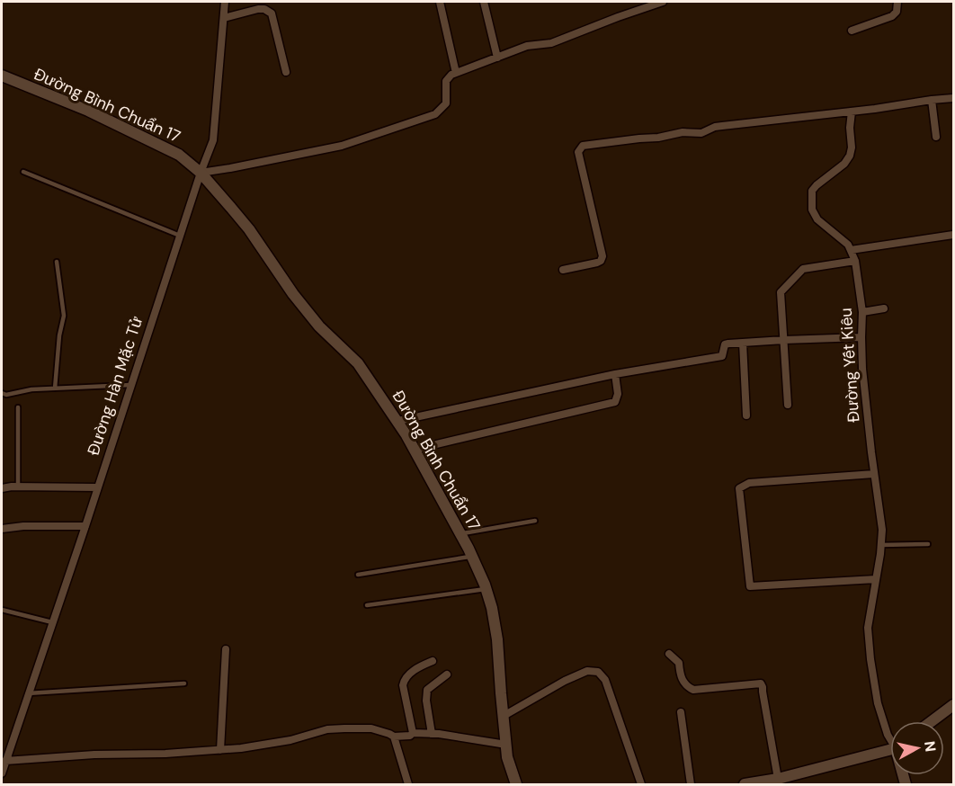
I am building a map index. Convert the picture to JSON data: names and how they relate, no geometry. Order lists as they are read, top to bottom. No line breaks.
{"streets":{"street":["Đường Bình Chuẩn 17","Đường Yết Kiêu","Đường Hàn Mặc Tử"]},"crossings":[["Đường Bình Chuẩn 17","Đường Hàn Mặc Tử"]],"north":"right"}
